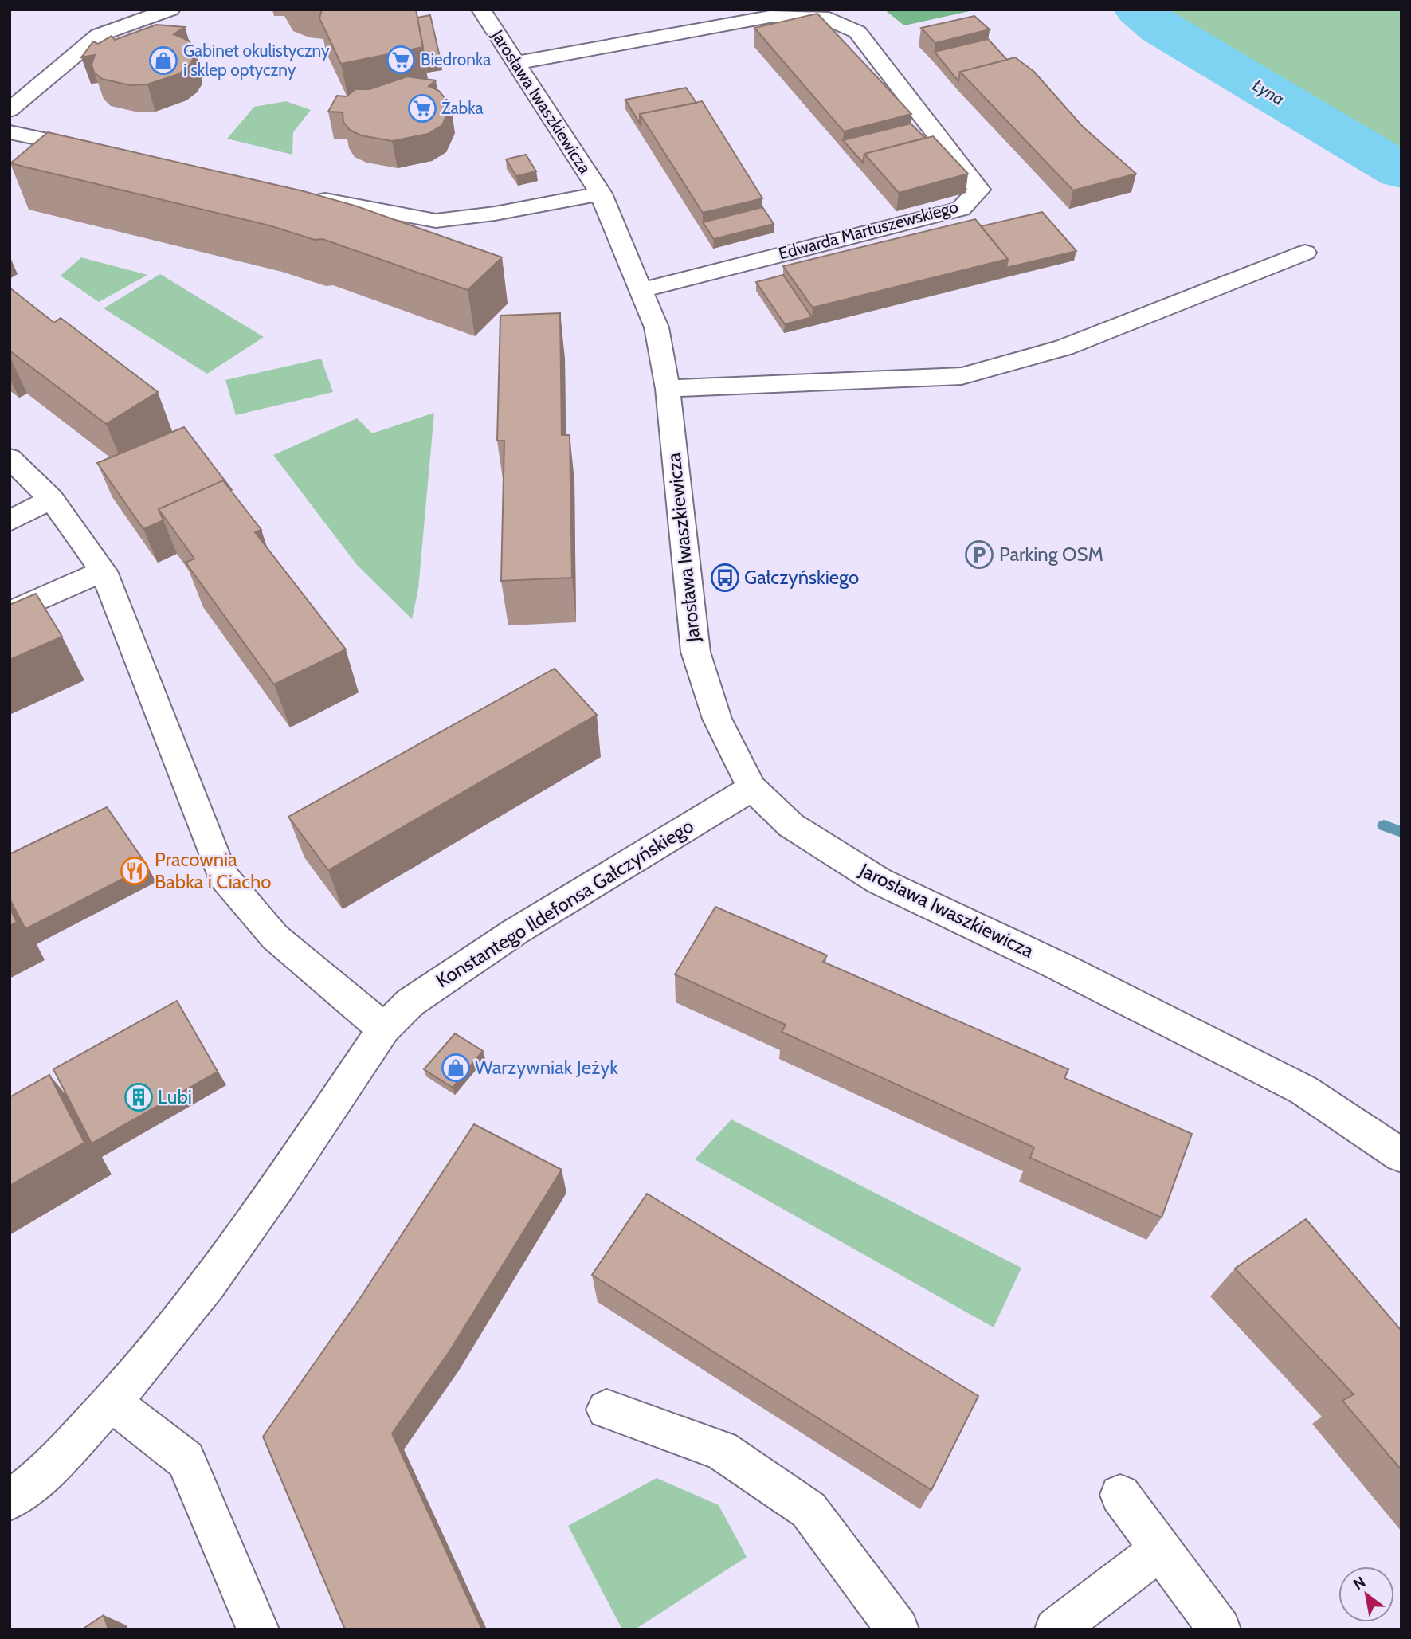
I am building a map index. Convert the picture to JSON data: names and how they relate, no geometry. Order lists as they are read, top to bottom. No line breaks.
{"streets":{"street":["Jarosława Iwaszkiewicza","Edwarda Martuszewskiego","Konstantego Ildefonsa Gałczyńskiego"]},"crossings":[["Jarosława Iwaszkiewicza","Edwarda Martuszewskiego"],["Jarosława Iwaszkiewicza","Konstantego Ildefonsa Gałczyńskiego"]],"water":["Łyna"],"places":{"supermarket":["Biedronka","Żabka"],"shop":["Gabinet okulistyczny i sklep optyczny","Warzywniak Jeżyk"],"parking":["Parking OSM"],"bus stop":["Gałczyńskiego"],"restaurant":["Pracownia Babka i Ciacho"],"building":["Lubi"]},"north":"top left"}
